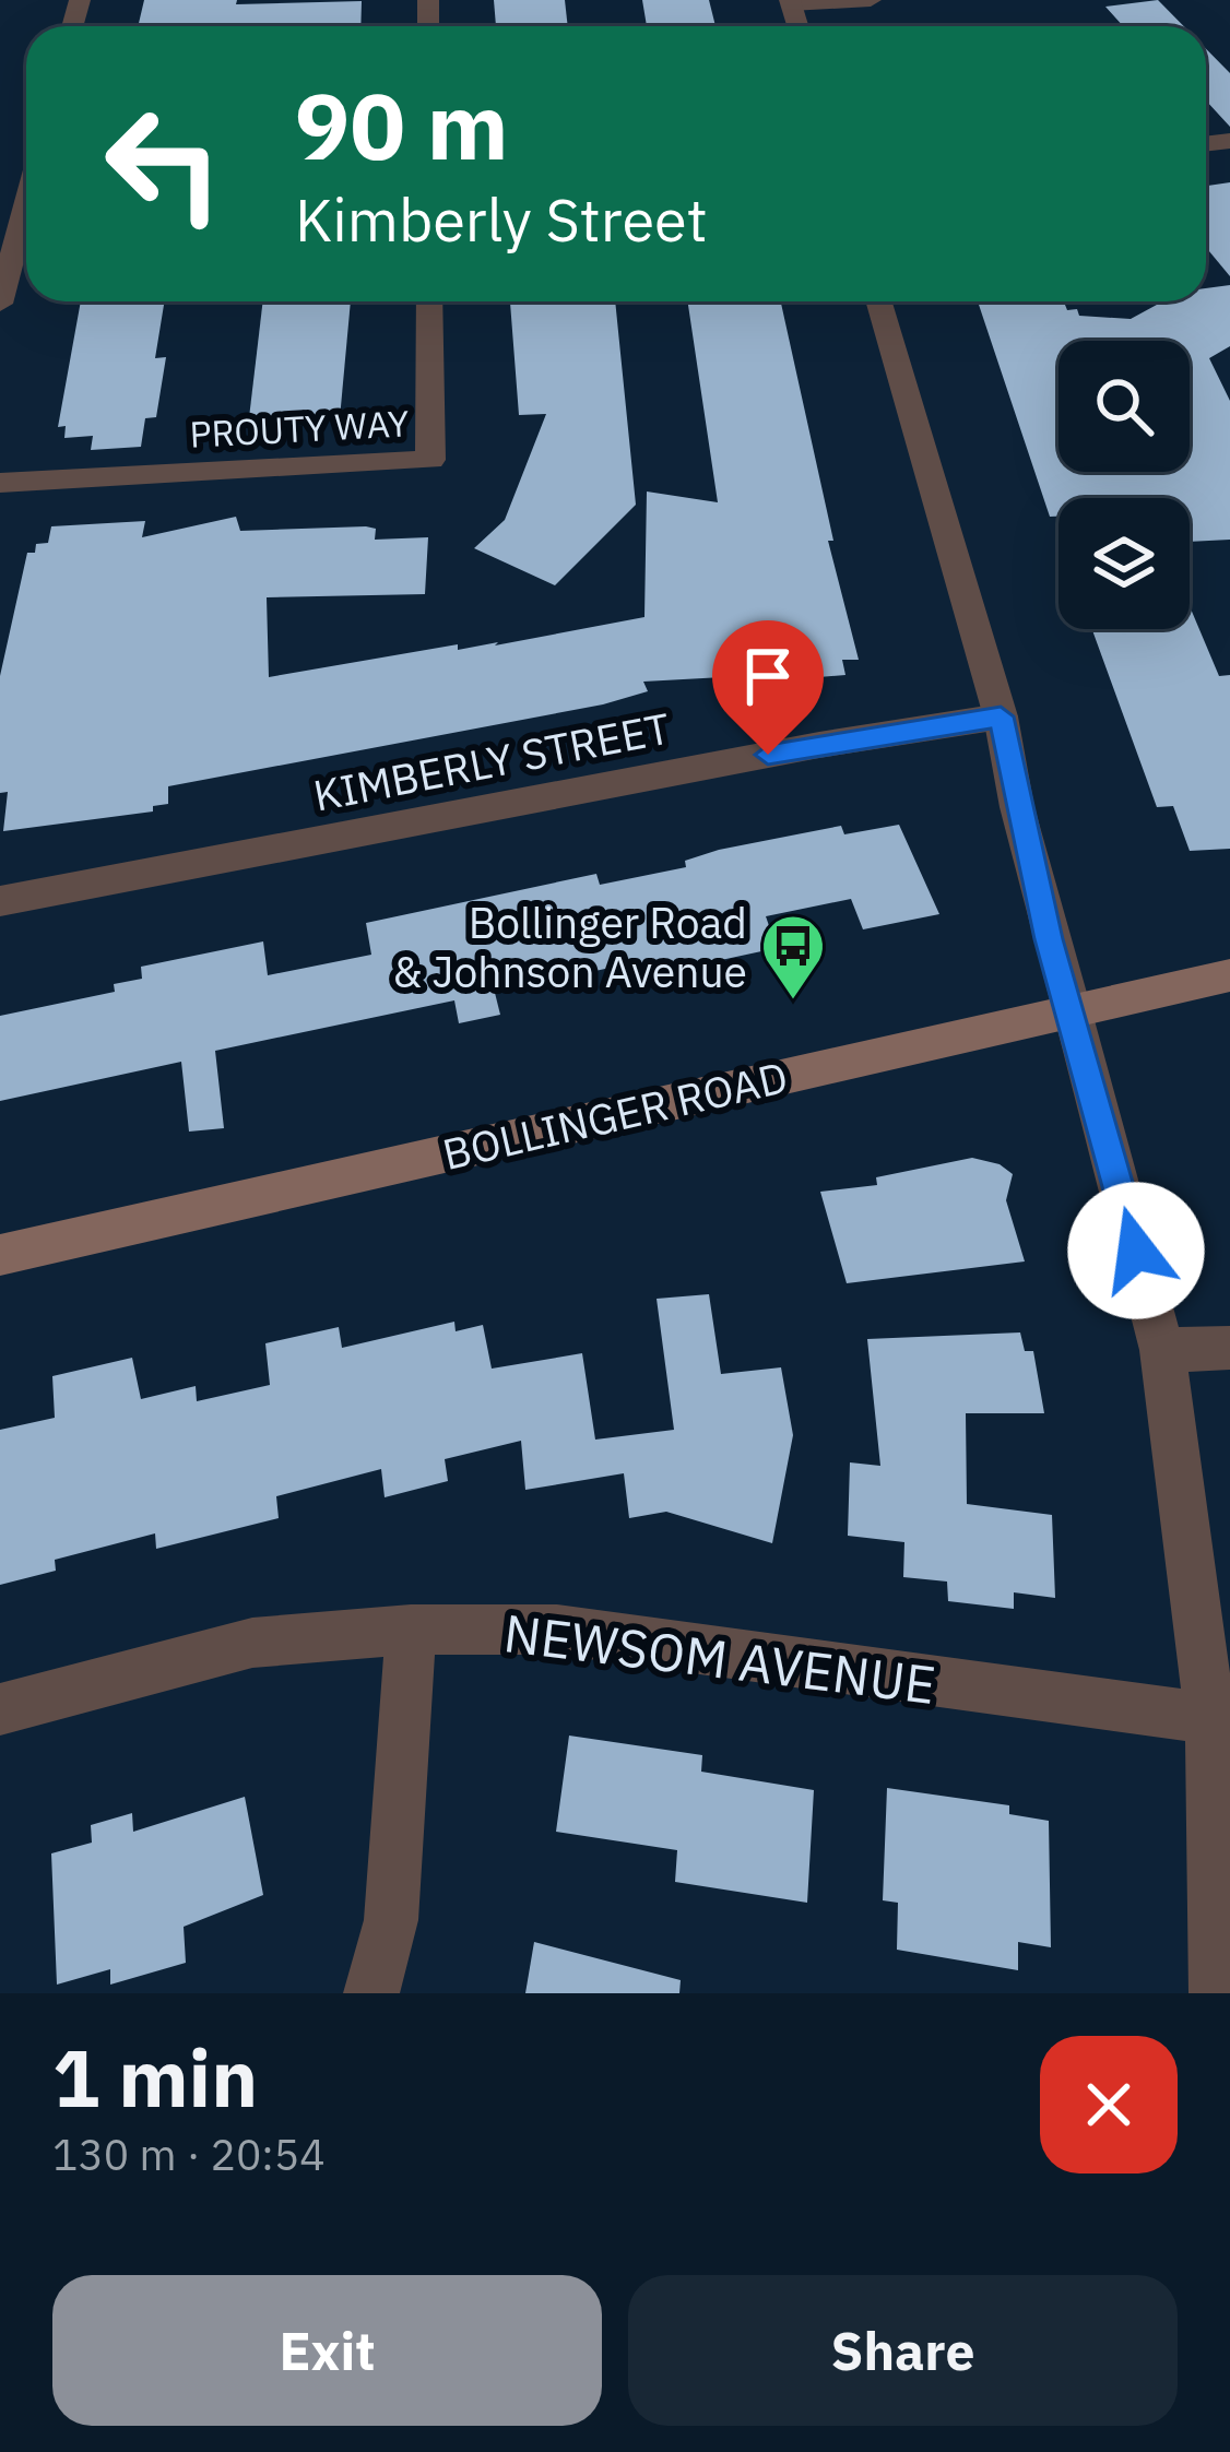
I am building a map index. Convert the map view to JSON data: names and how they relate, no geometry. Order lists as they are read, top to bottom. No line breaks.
{"streets":{"main road":["BOLLINGER ROAD"],"street":["PROUTY WAY","KIMBERLY STREET","NEWSOM AVENUE"]},"places":{"bus stop":["Bollinger Road & Johnson Avenue"]},"page":{"turn":["90 m","Kimberly Street"],"heading":["1 min","130 m · 20:54"],"buttons":["Exit","Share"]}}
